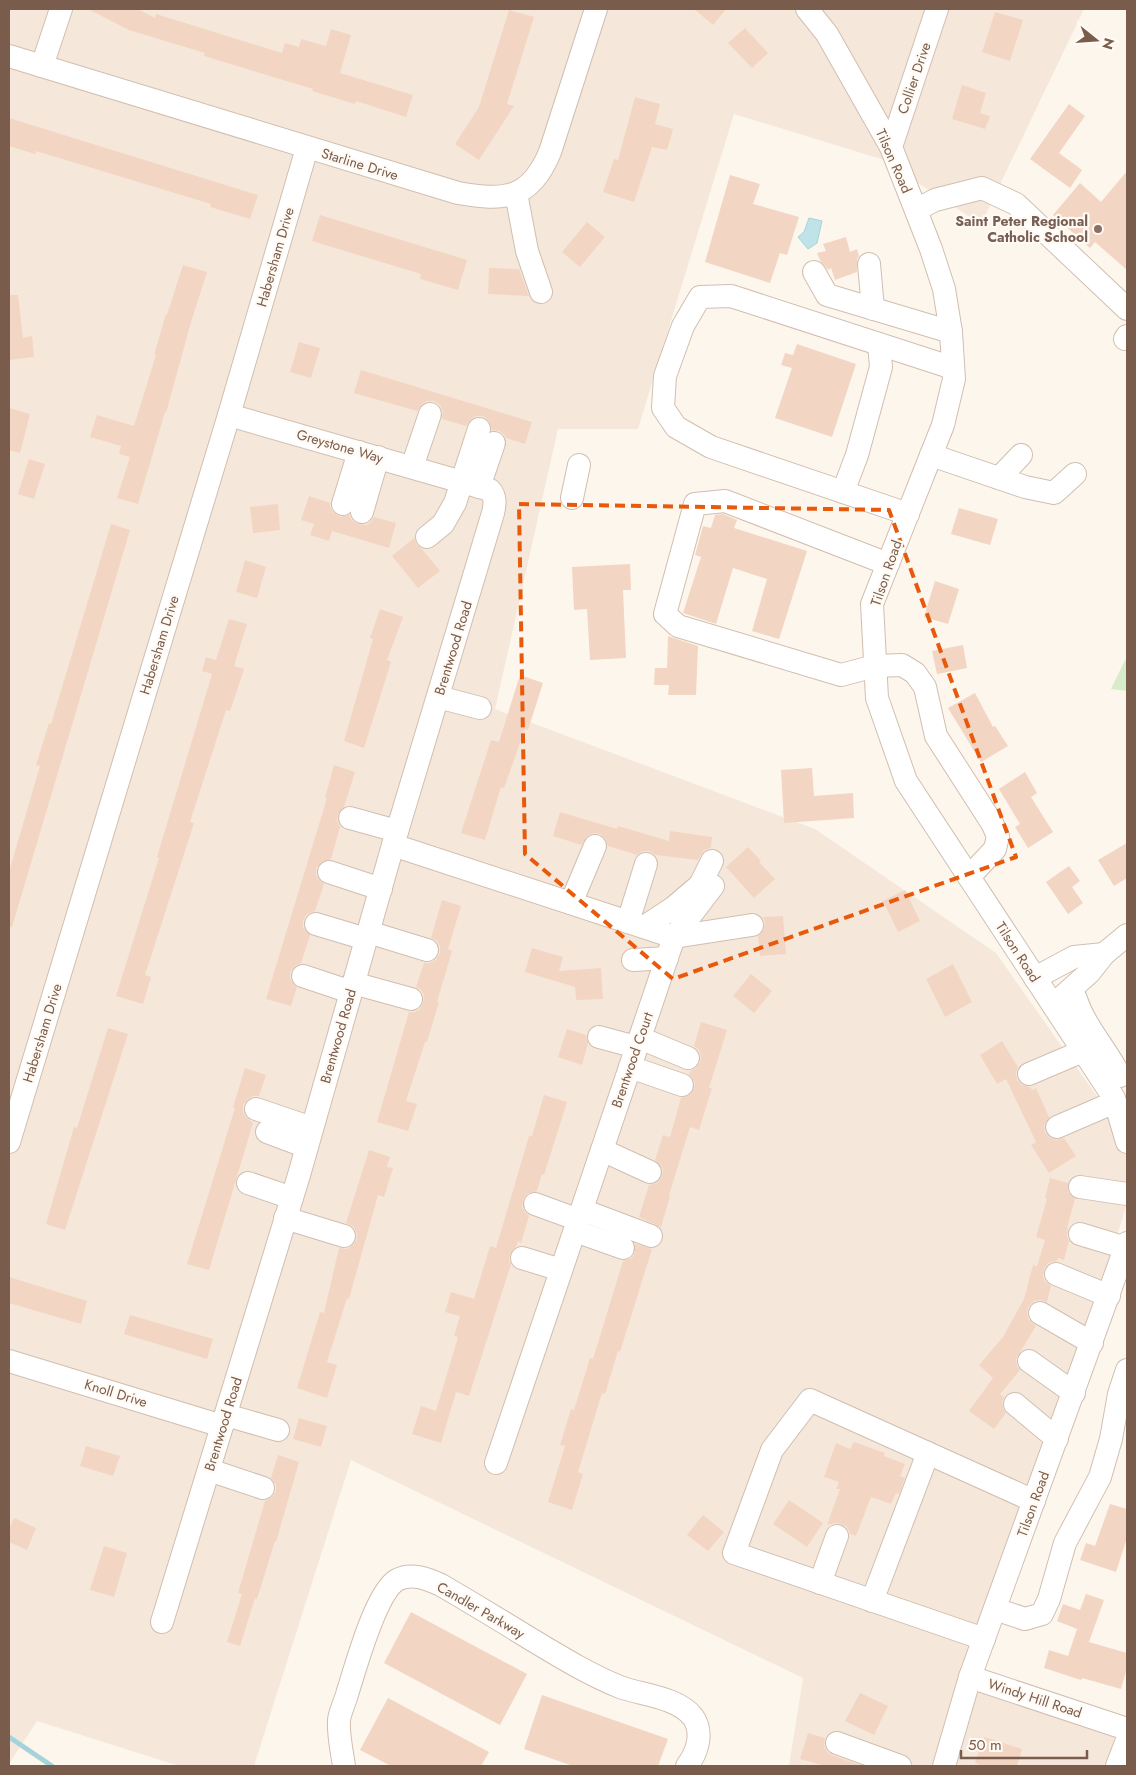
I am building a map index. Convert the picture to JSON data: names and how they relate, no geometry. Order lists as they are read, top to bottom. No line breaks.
{"streets":{"street":["Collier Drive","Tilson Road","Starline Drive","Habersham Drive","Greystone Way","Brentwood Road","Brentwood Court","Knoll Drive","Candler Parkway","Windy Hill Road"]},"crossings":[["Collier Drive","Tilson Road"],["Tilson Road","Windy Hill Road"],["Starline Drive","Habersham Drive"],["Habersham Drive","Greystone Way"],["Greystone Way","Brentwood Road"],["Brentwood Road","Knoll Drive"]],"places":["Saint Peter Regional Catholic School"],"scale_bar":"50 m","north":"right"}
